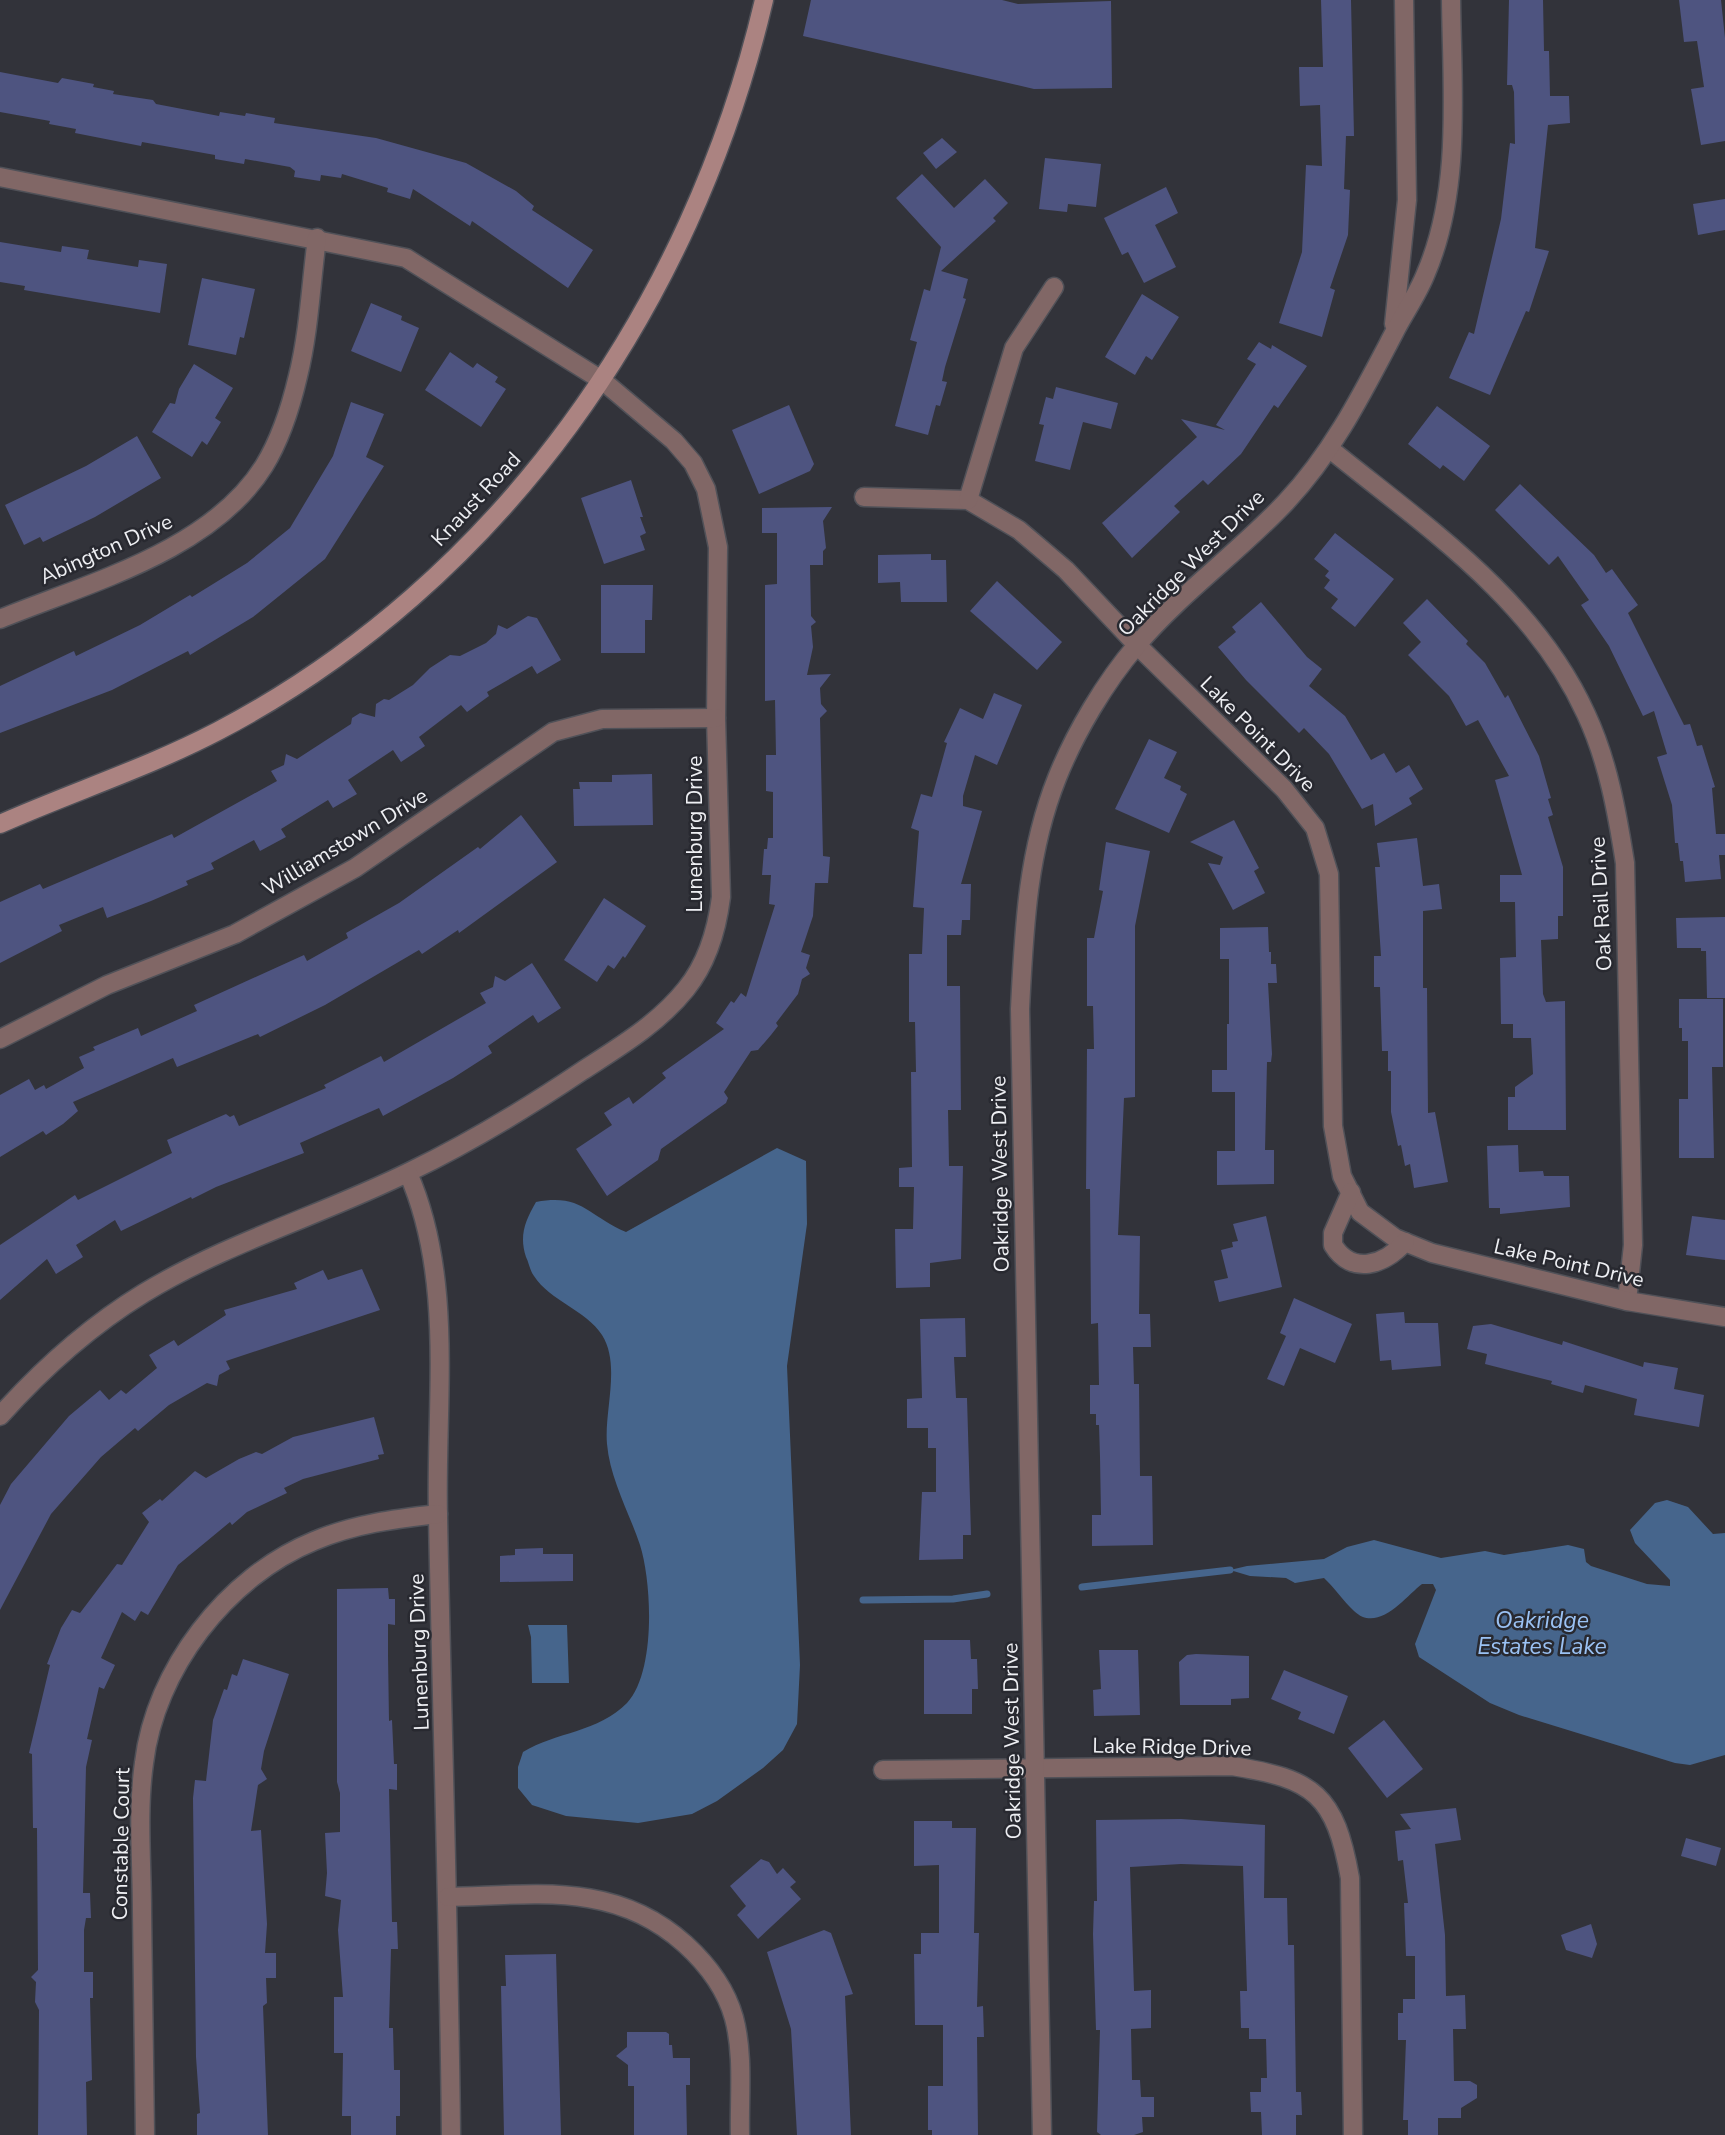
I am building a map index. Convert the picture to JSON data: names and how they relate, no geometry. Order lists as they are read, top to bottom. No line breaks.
{"streets":{"main road":["Knaust Road"],"street":["Abington Drive","Oakridge West Drive","Lake Point Drive","Lunenburg Drive","Williamstown Drive","Oak Rail Drive","Lake Ridge Drive","Constable Court"]},"crossings":[["Knaust Road","Lunenburg Drive"],["Oakridge West Drive","Lake Point Drive"],["Oakridge West Drive","Oak Rail Drive"],["Oakridge West Drive","Lake Ridge Drive"],["Lake Point Drive","Oak Rail Drive"],["Lunenburg Drive","Williamstown Drive"],["Lunenburg Drive","Constable Court"]],"water":["Oakridge Estates Lake"]}
